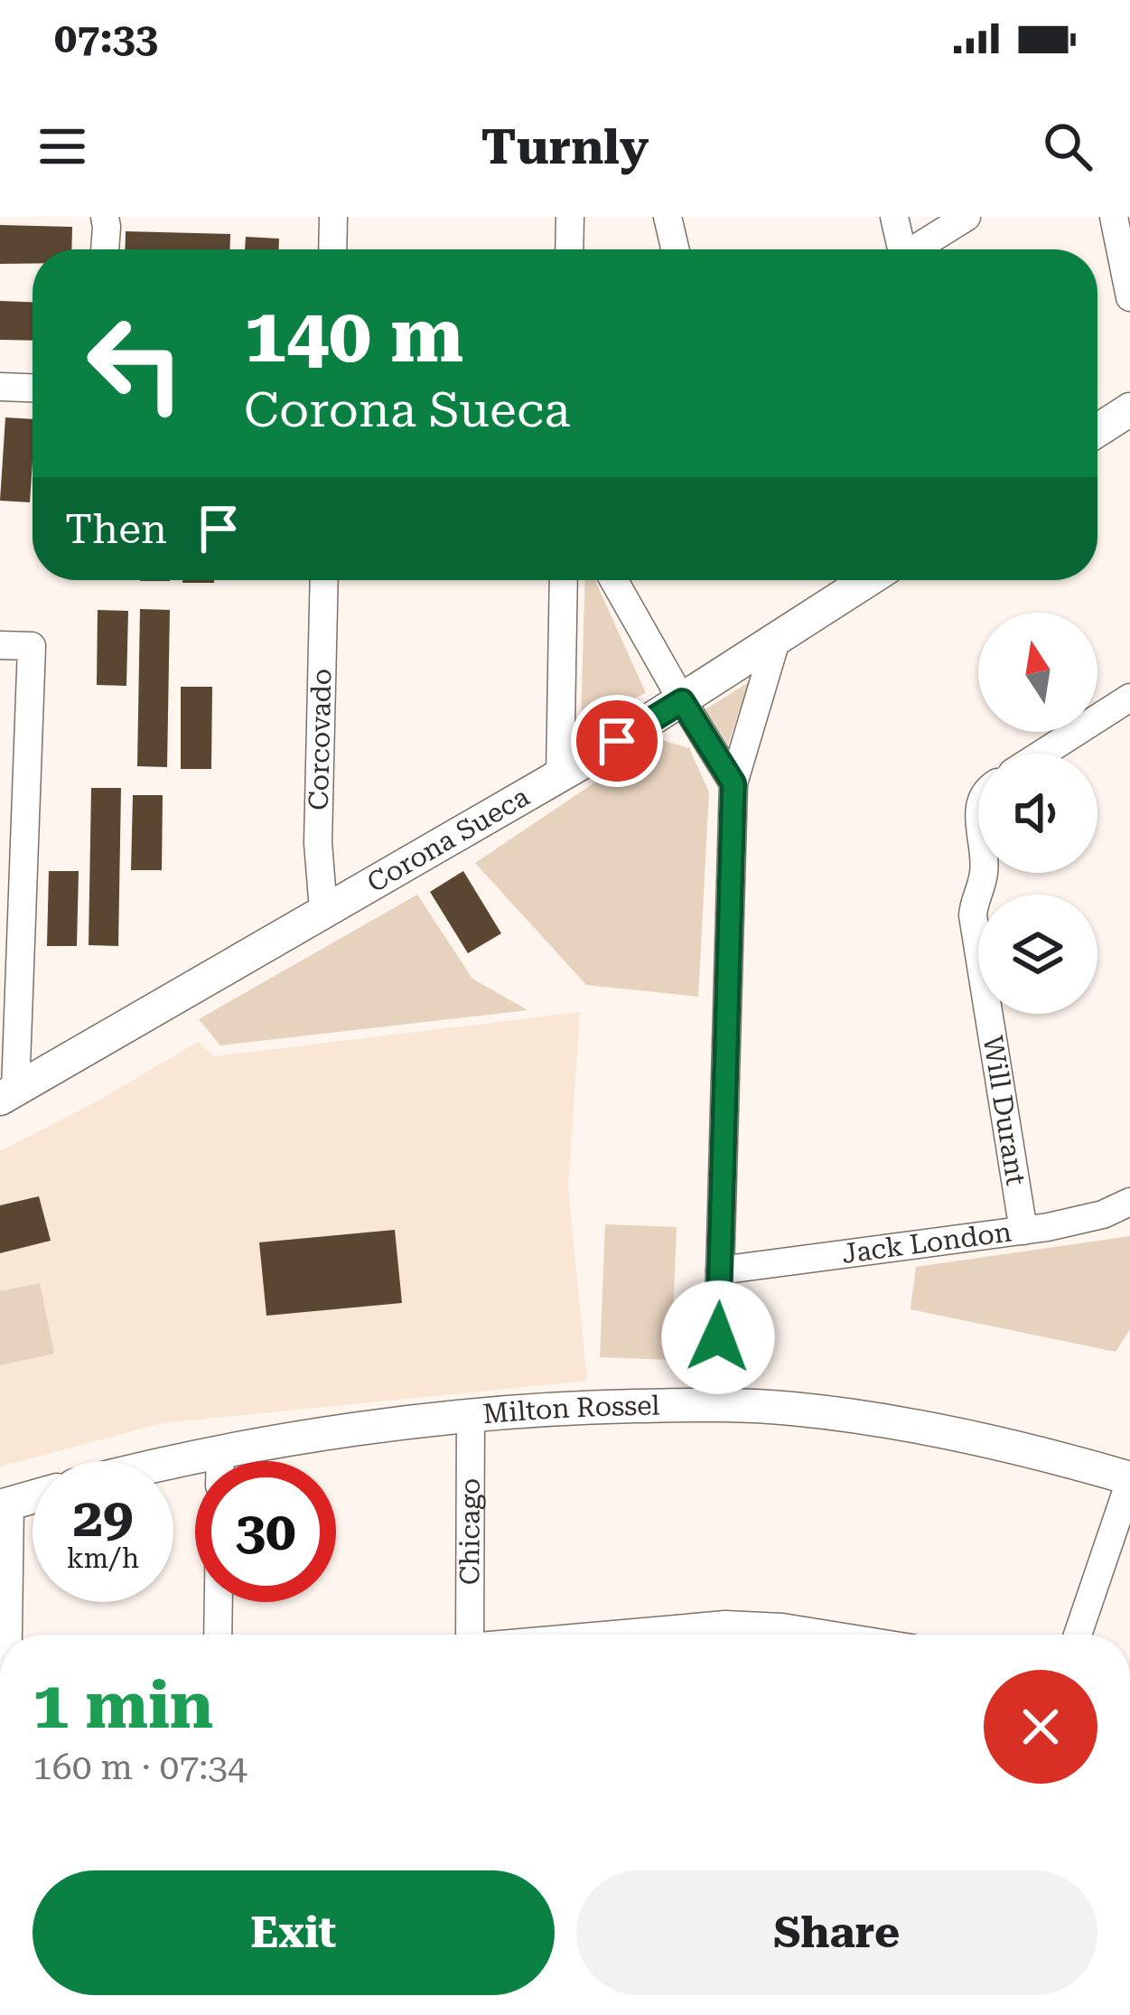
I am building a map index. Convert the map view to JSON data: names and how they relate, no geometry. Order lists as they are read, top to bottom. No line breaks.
{"streets":{"street":["Corcovado","Corona Sueca","Will Durant","Jack London","Milton Rossel","Chicago"]},"crossings":[["Corcovado","Corona Sueca"],["Will Durant","Jack London"],["Milton Rossel","Chicago"]],"north":"top","page":{"status":"07:33","header":"Turnly","turn":["140 m","Corona Sueca"],"then":"Then","speed":"29 km/h","limit":"30","heading":["1 min","160 m · 07:34"],"buttons":["Exit","Share"]}}
